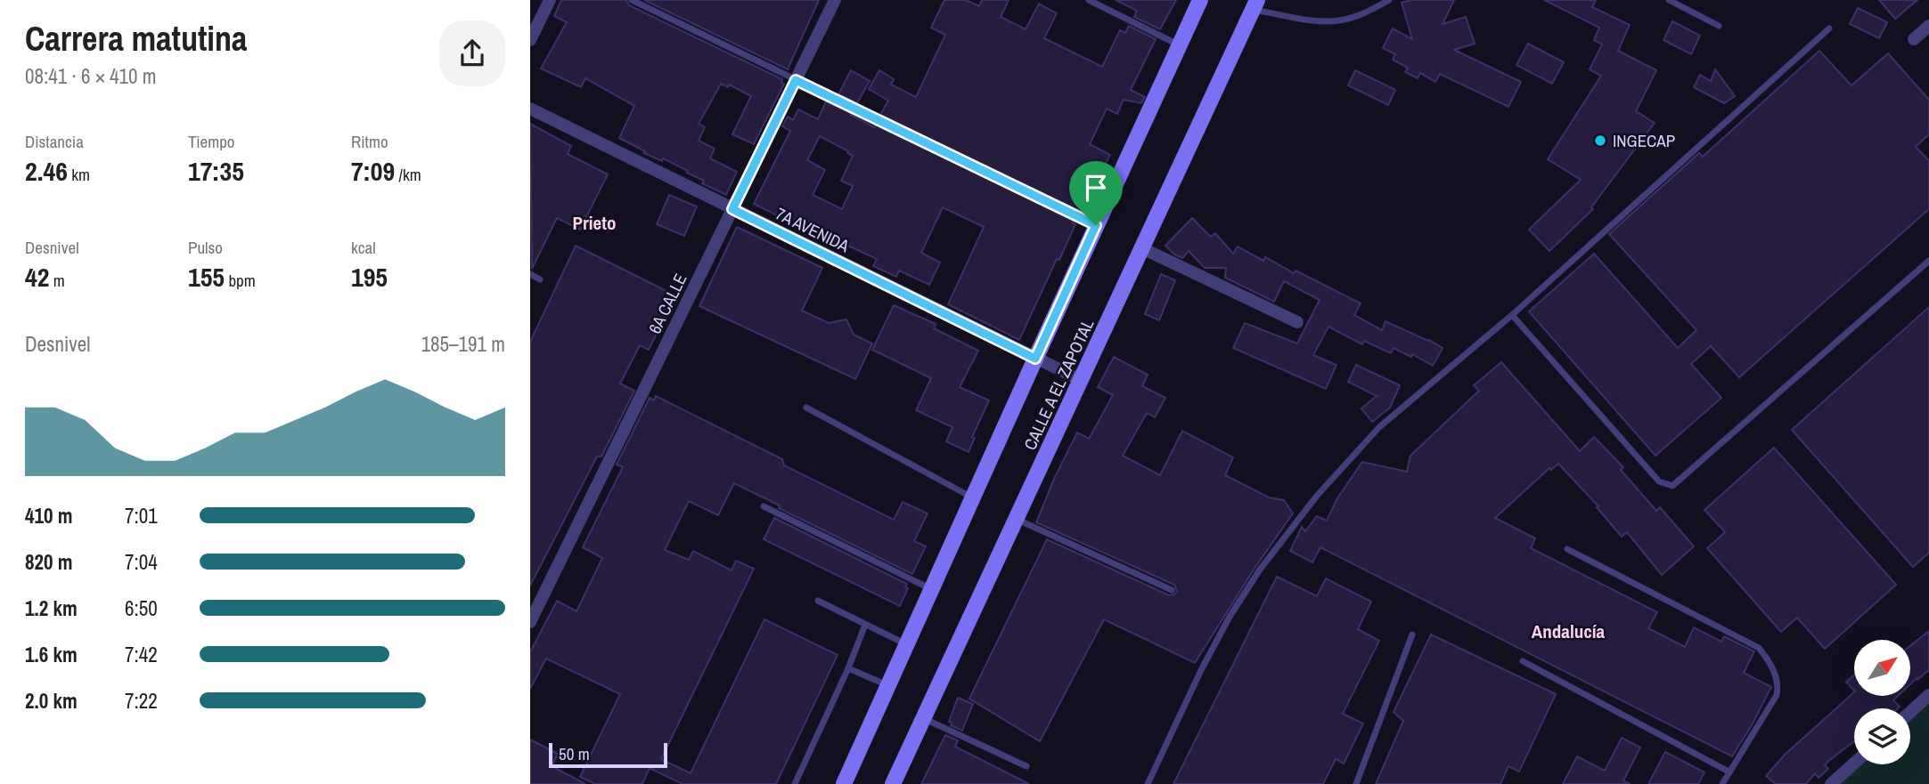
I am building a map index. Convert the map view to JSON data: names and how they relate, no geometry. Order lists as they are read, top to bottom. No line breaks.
{"streets":{"street":["7A AVENIDA","6A CALLE","CALLE A EL ZAPOTAL"]},"crossings":[["7A AVENIDA","6A CALLE"],["7A AVENIDA","CALLE A EL ZAPOTAL"]],"districts":["Prieto","Andalucía"],"places":["INGECAP"],"scale_bar":"50 m","north":"top right","page":{"heading":["Carrera matutina","08:41 · 6 × 410 m"],"stats":[["Distancia","2.46 km"],["Tiempo","17:35"],["Ritmo","7:09 /km"],["Desnivel","42 m"],["Pulso","155 bpm"],["kcal","195"]],"chart":["Desnivel","185–191 m"],"list":[{"name":"410 m","note":"7:01"},{"name":"820 m","note":"7:04"},{"name":"1.2 km","note":"6:50"},{"name":"1.6 km","note":"7:42"},{"name":"2.0 km","note":"7:22"}],"scale":"50 m"}}
